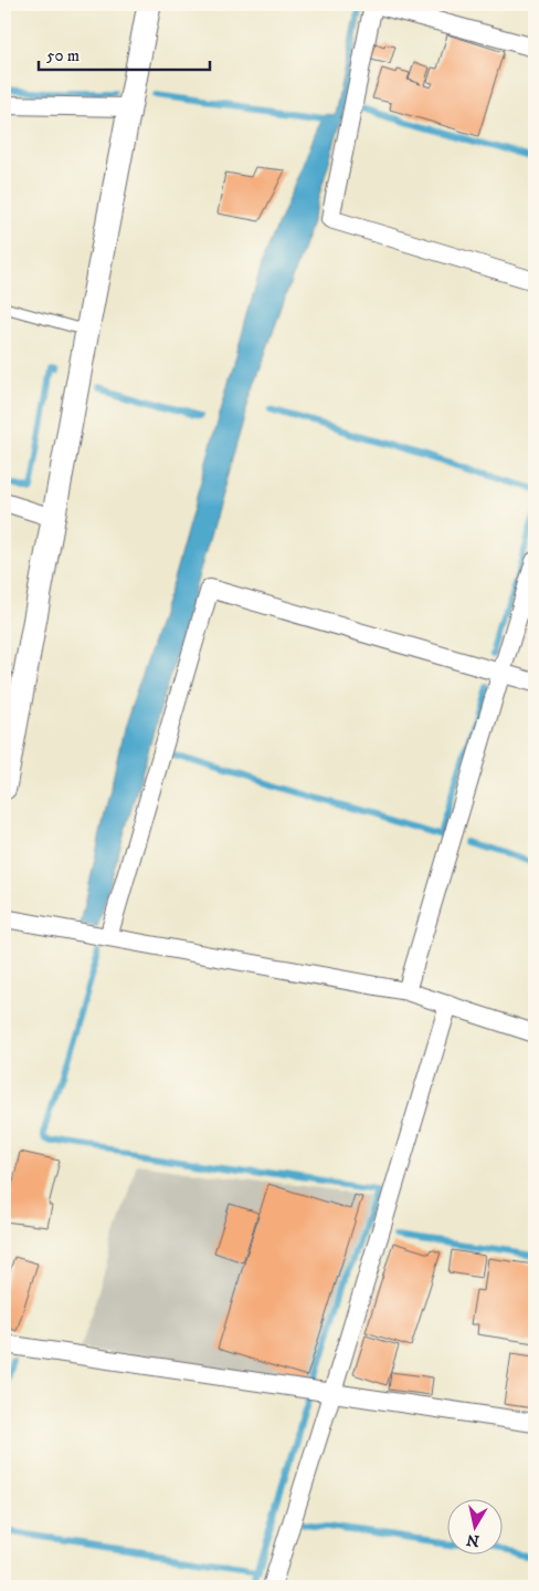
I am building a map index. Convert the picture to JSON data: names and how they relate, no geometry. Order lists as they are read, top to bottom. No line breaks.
{"scale_bar":"50 m","north":"bottom"}
